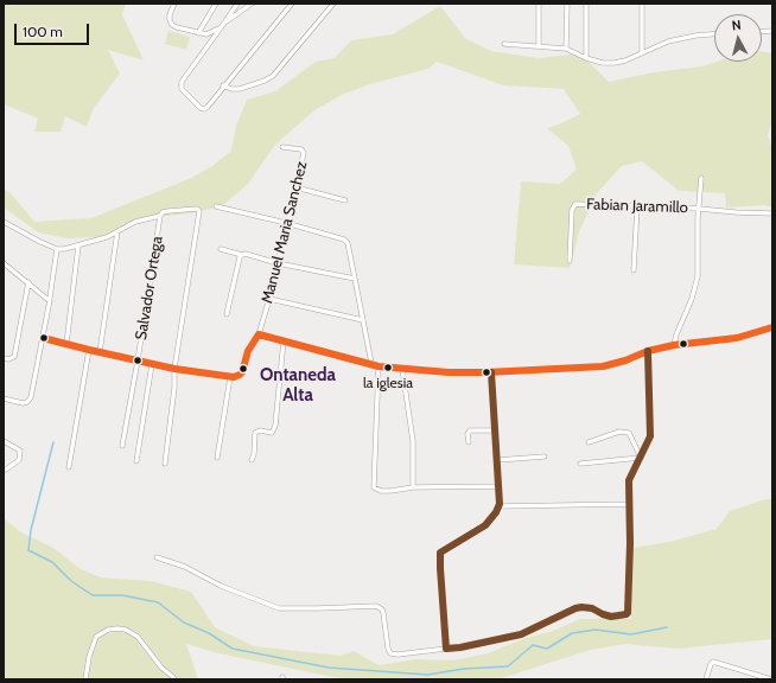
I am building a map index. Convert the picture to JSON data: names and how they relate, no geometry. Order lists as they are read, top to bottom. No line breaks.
{"streets":{"street":["Fabian Jaramillo","Manuel Maria Sanchez","Salvador Ortega"]},"districts":["Ontaneda Alta"],"places":["la iglesia"],"scale_bar":"100 m","north":"top"}
